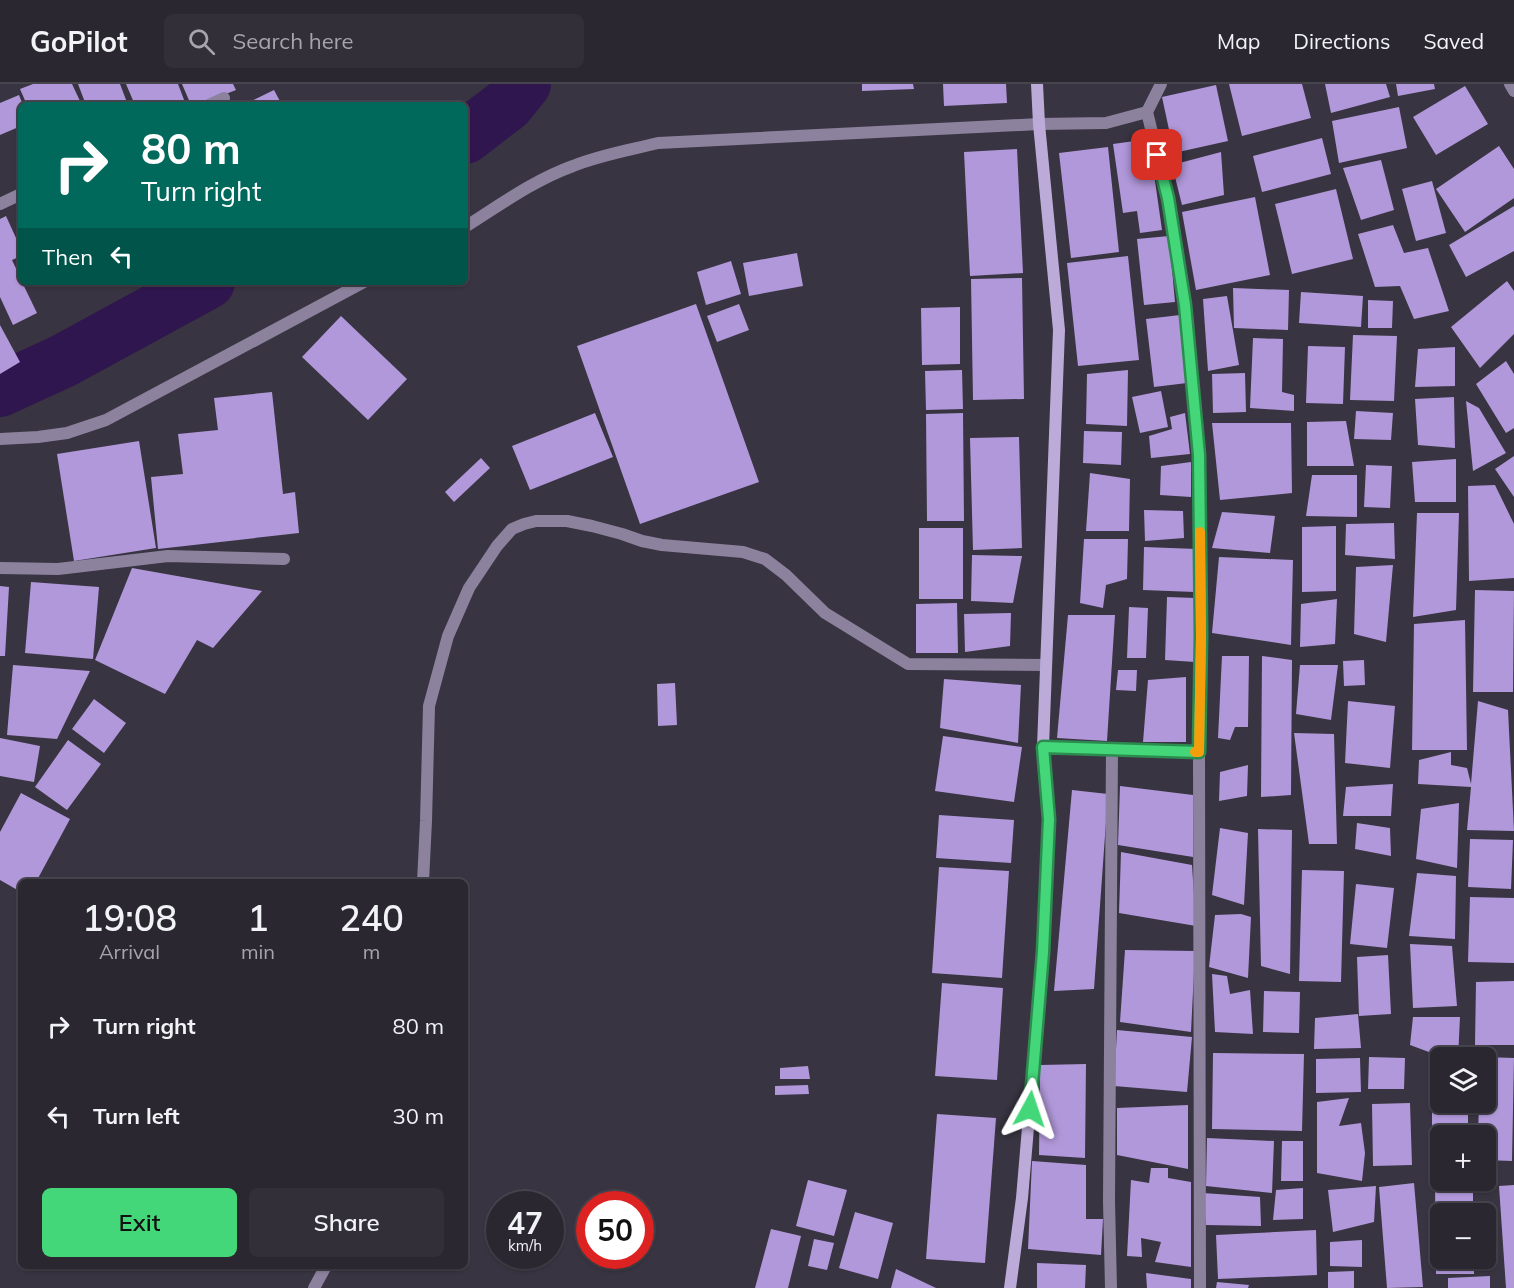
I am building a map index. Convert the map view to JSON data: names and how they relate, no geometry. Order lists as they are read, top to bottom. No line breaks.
{"page":{"header":"GoPilot","search":"Search here","nav":["Map","Directions","Saved"],"turn":["80 m","Turn right"],"then":"Then","eta":["19:08","Arrival","1","min","240","m"],"list":[{"name":"Turn right","value":"80 m"},{"name":"Turn left","value":"30 m"}],"map_buttons":["+","−"],"buttons":["Exit","Share"],"speed":"47 km/h","limit":"50"}}
